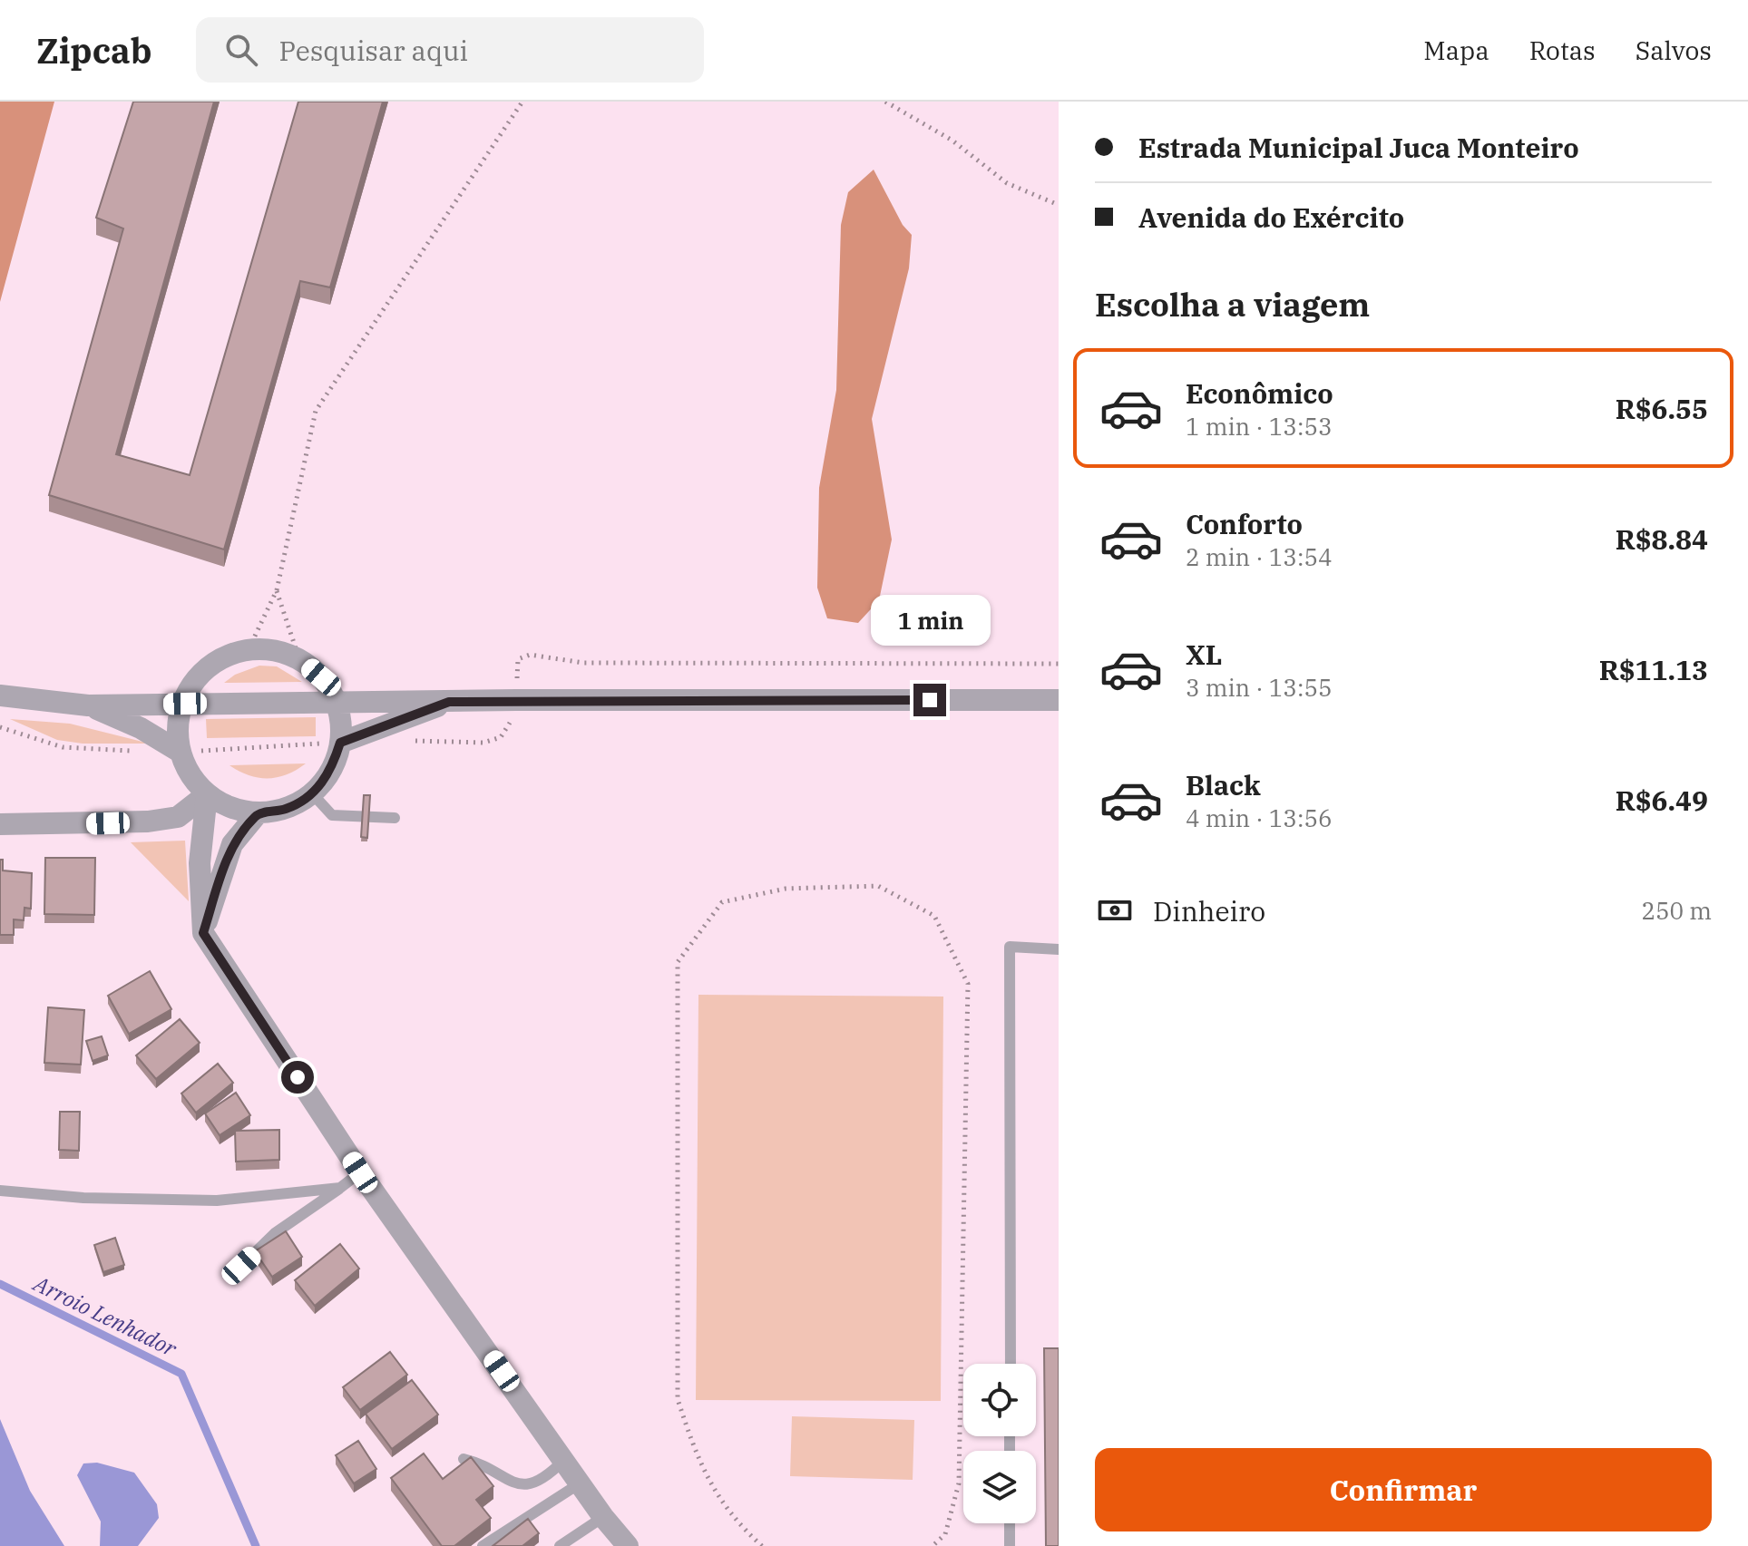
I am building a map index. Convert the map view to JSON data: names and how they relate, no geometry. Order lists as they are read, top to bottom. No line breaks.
{"water":["Arroio Lenhador"],"page":{"header":"Zipcab","search":"Pesquisar aqui","nav":["Mapa","Rotas","Salvos"],"banner":["Estrada Municipal Juca Monteiro","Avenida do Exército"],"heading":"Escolha a viagem","list":[{"name":"Econômico","note":"1 min · 13:53","value":"R$6.55"},{"name":"Conforto","note":"2 min · 13:54","value":"R$8.84"},{"name":"XL","note":"3 min · 13:55","value":"R$11.13"},{"name":"Black","note":"4 min · 13:56","value":"R$6.49"}],"bubble":"1 min","pay":["Dinheiro","250 m"],"buttons":"Confirmar"}}
